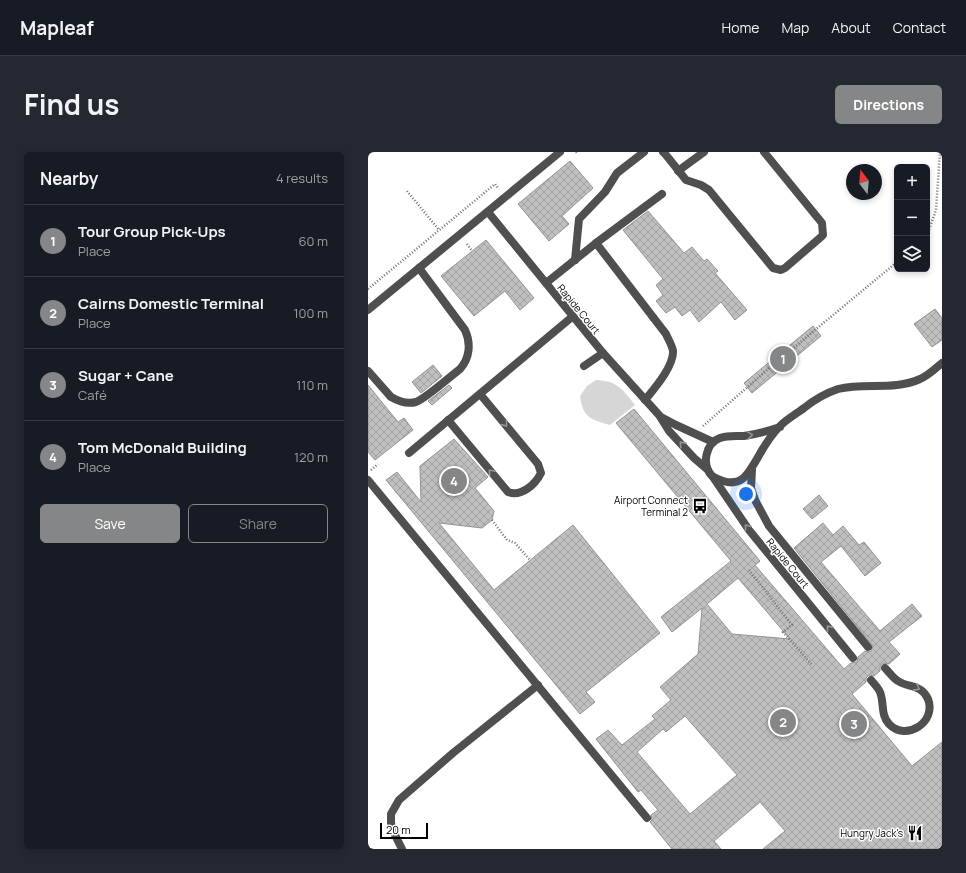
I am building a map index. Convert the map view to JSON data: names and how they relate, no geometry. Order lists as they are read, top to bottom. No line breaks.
{"streets":{"lane":["Rapide Court"]},"places":{"bus stop":["Airport Connect Terminal 2"],"restaurant":["Hungry Jack's"]},"scale_bar":"20 m","north":"top","page":{"header":"Mapleaf","nav":["Home","Map","About","Contact"],"title":"Find us","buttons":["Directions",["Save","Share"]],"heading":["Nearby","4 results"],"map_buttons":["+","−"],"list":[{"mark":"1","name":"Tour Group Pick-Ups","note":"Place","value":"60 m"},{"mark":"2","name":"Cairns Domestic Terminal","note":"Place","value":"100 m"},{"mark":"3","name":"Sugar + Cane","note":"Café","value":"110 m"},{"mark":"4","name":"Tom McDonald Building","note":"Place","value":"120 m"}],"pins":["1","4","2","3"],"scale":"20 m"}}
